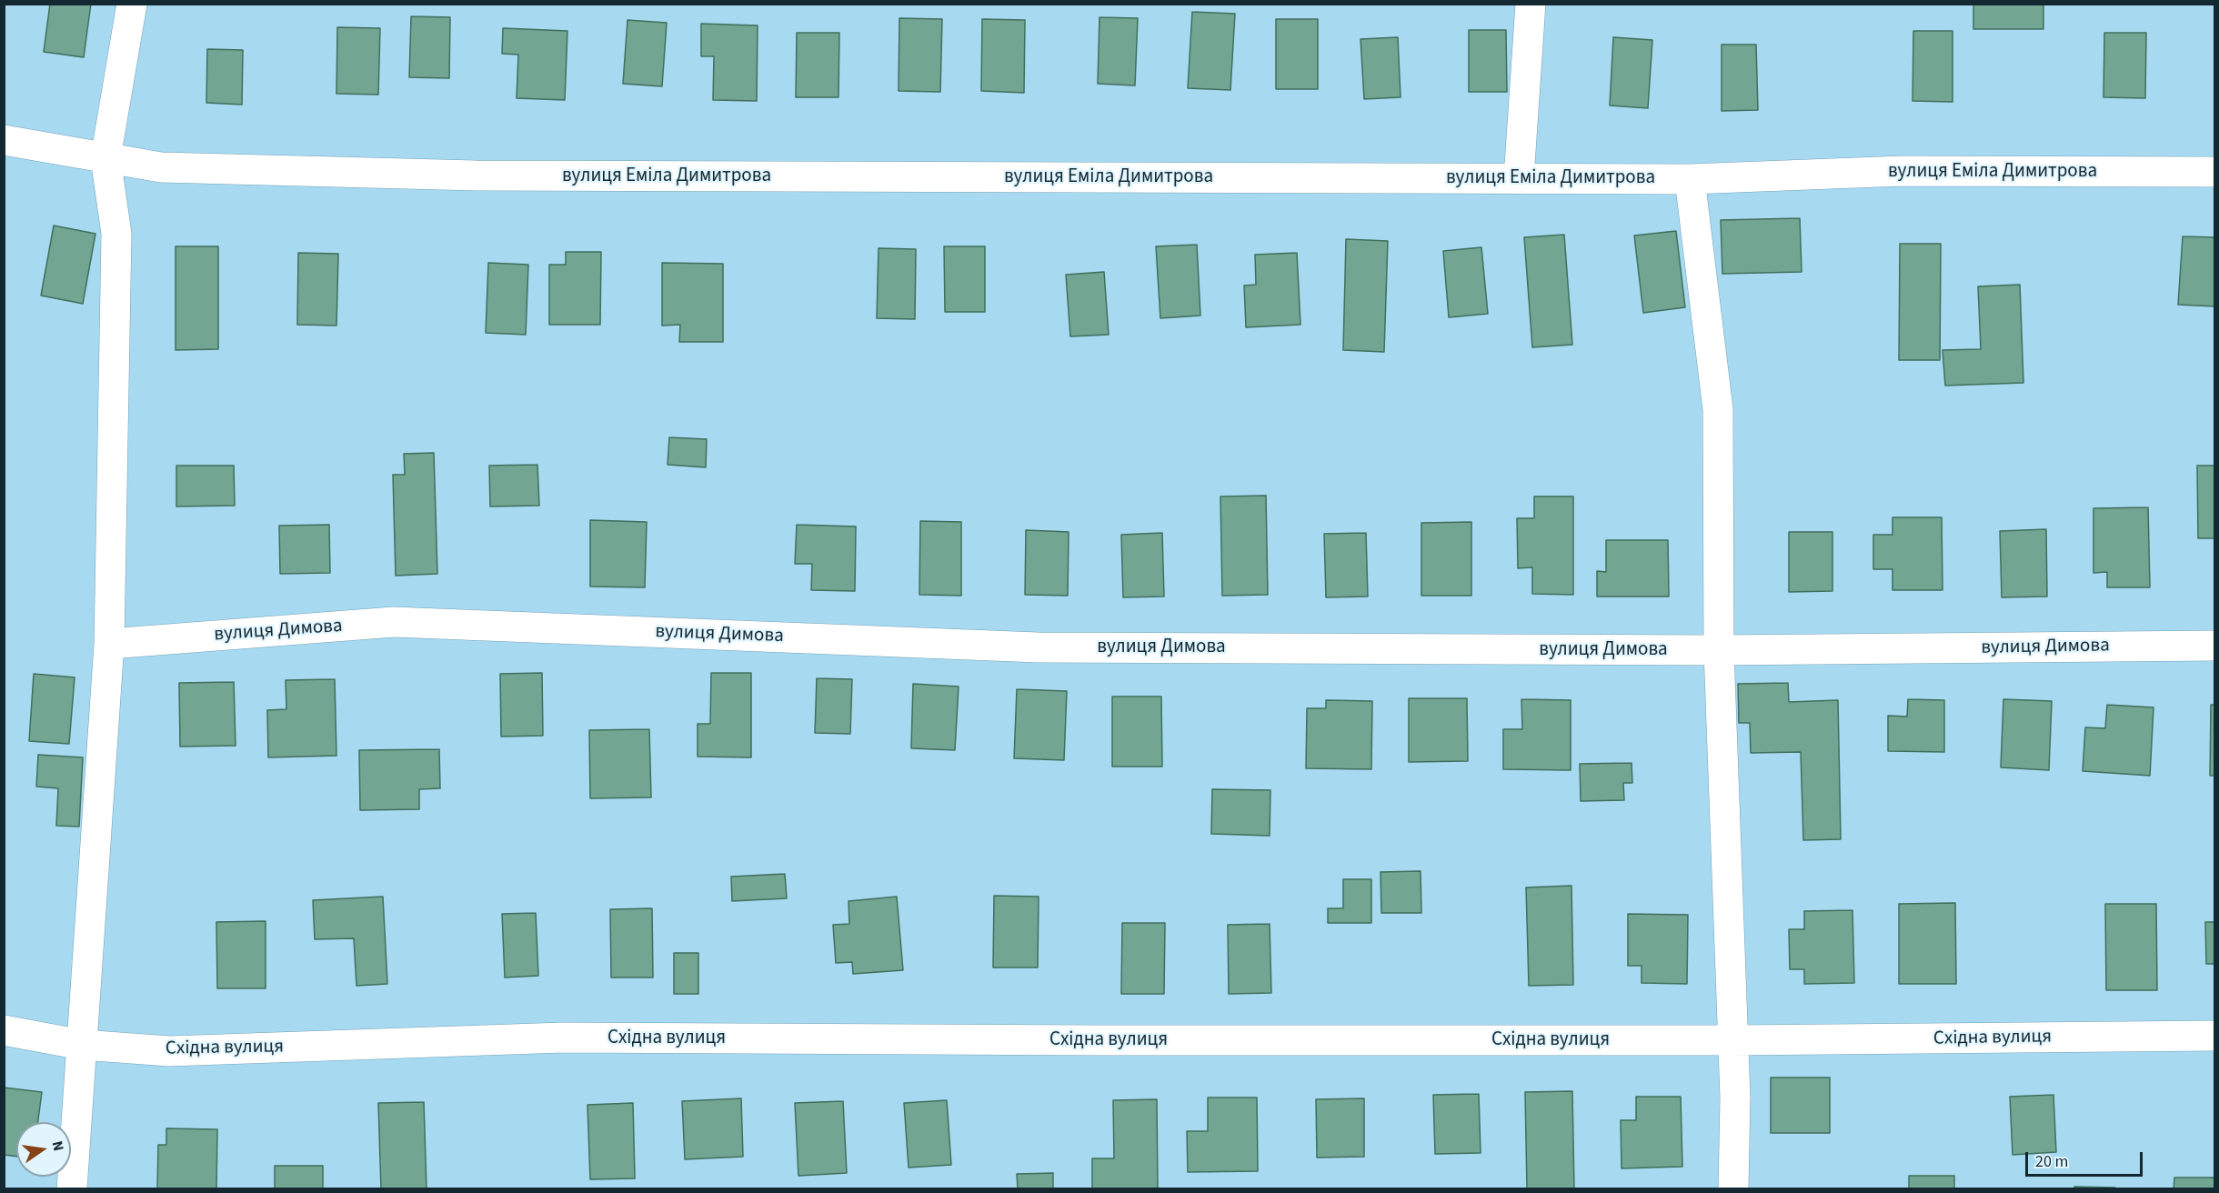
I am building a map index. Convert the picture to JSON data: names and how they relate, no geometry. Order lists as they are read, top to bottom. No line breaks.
{"streets":{"street":["вулиця Еміла Димитрова","вулиця Димова","Східна вулиця"]},"scale_bar":"20 m","north":"right"}
